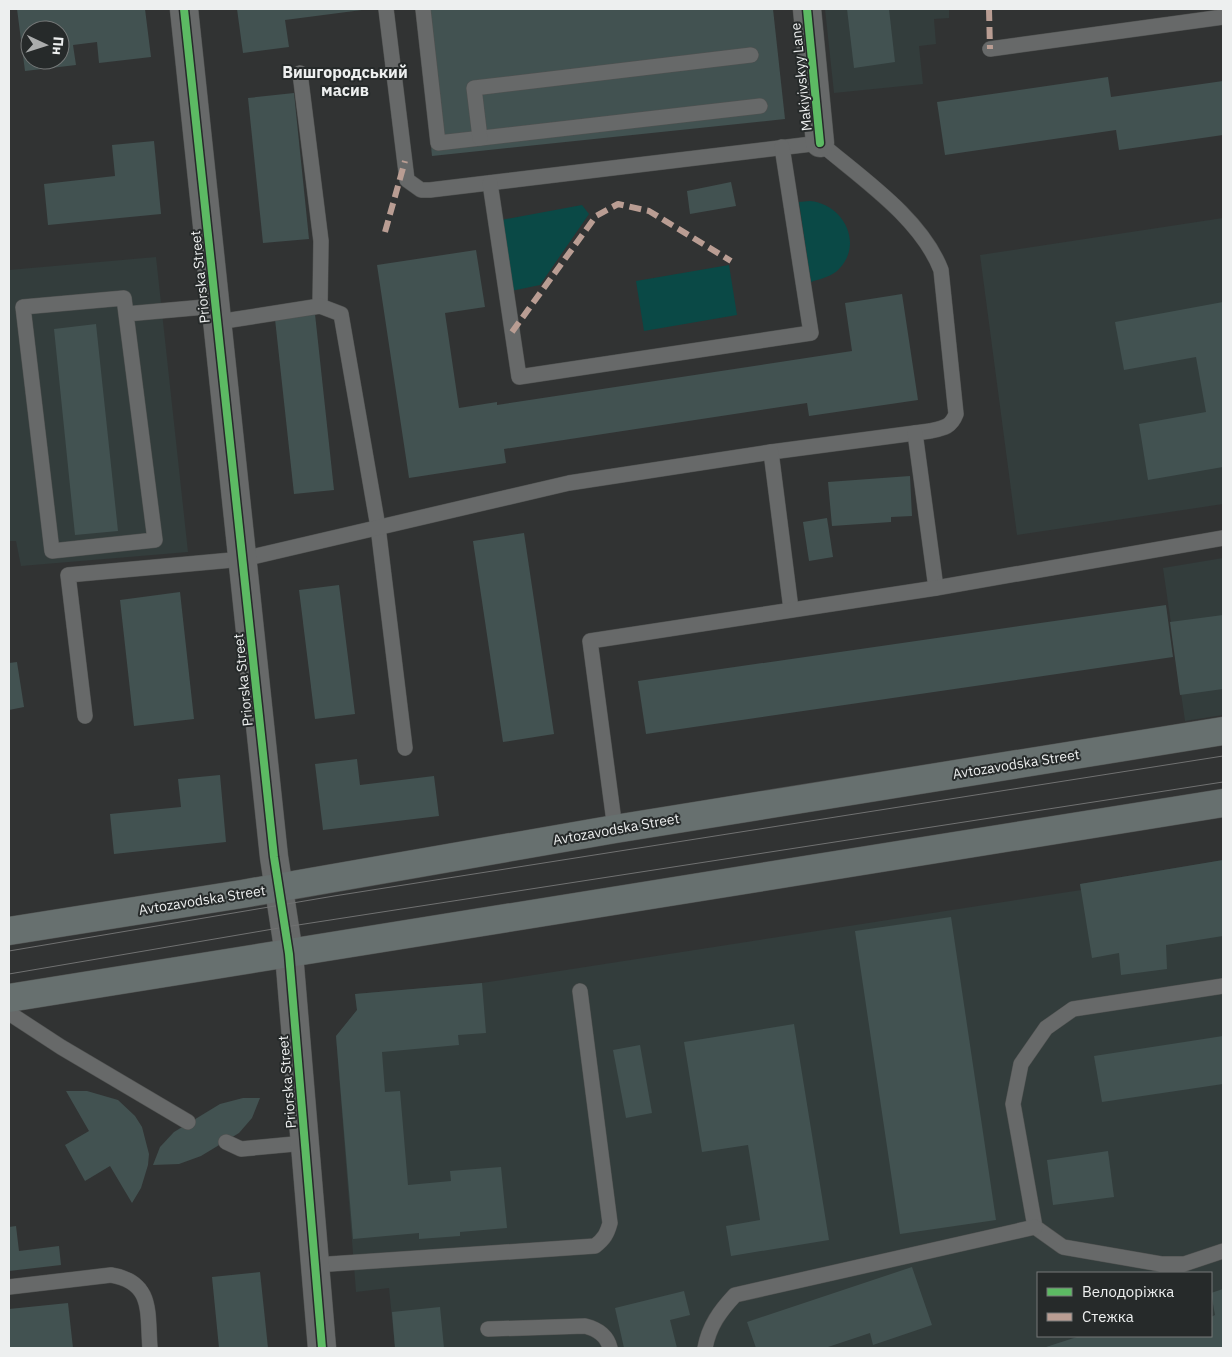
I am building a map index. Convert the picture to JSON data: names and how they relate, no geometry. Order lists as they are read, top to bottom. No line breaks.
{"streets":{"main road":["Avtozavodska Street"],"street":["Makiyivskyy Lane","Priorska Street"]},"crossings":[["Priorska Street","Avtozavodska Street"]],"districts":["Вишгородський масив"],"legend":["Велодоріжка","Стежка"],"north":"right"}
